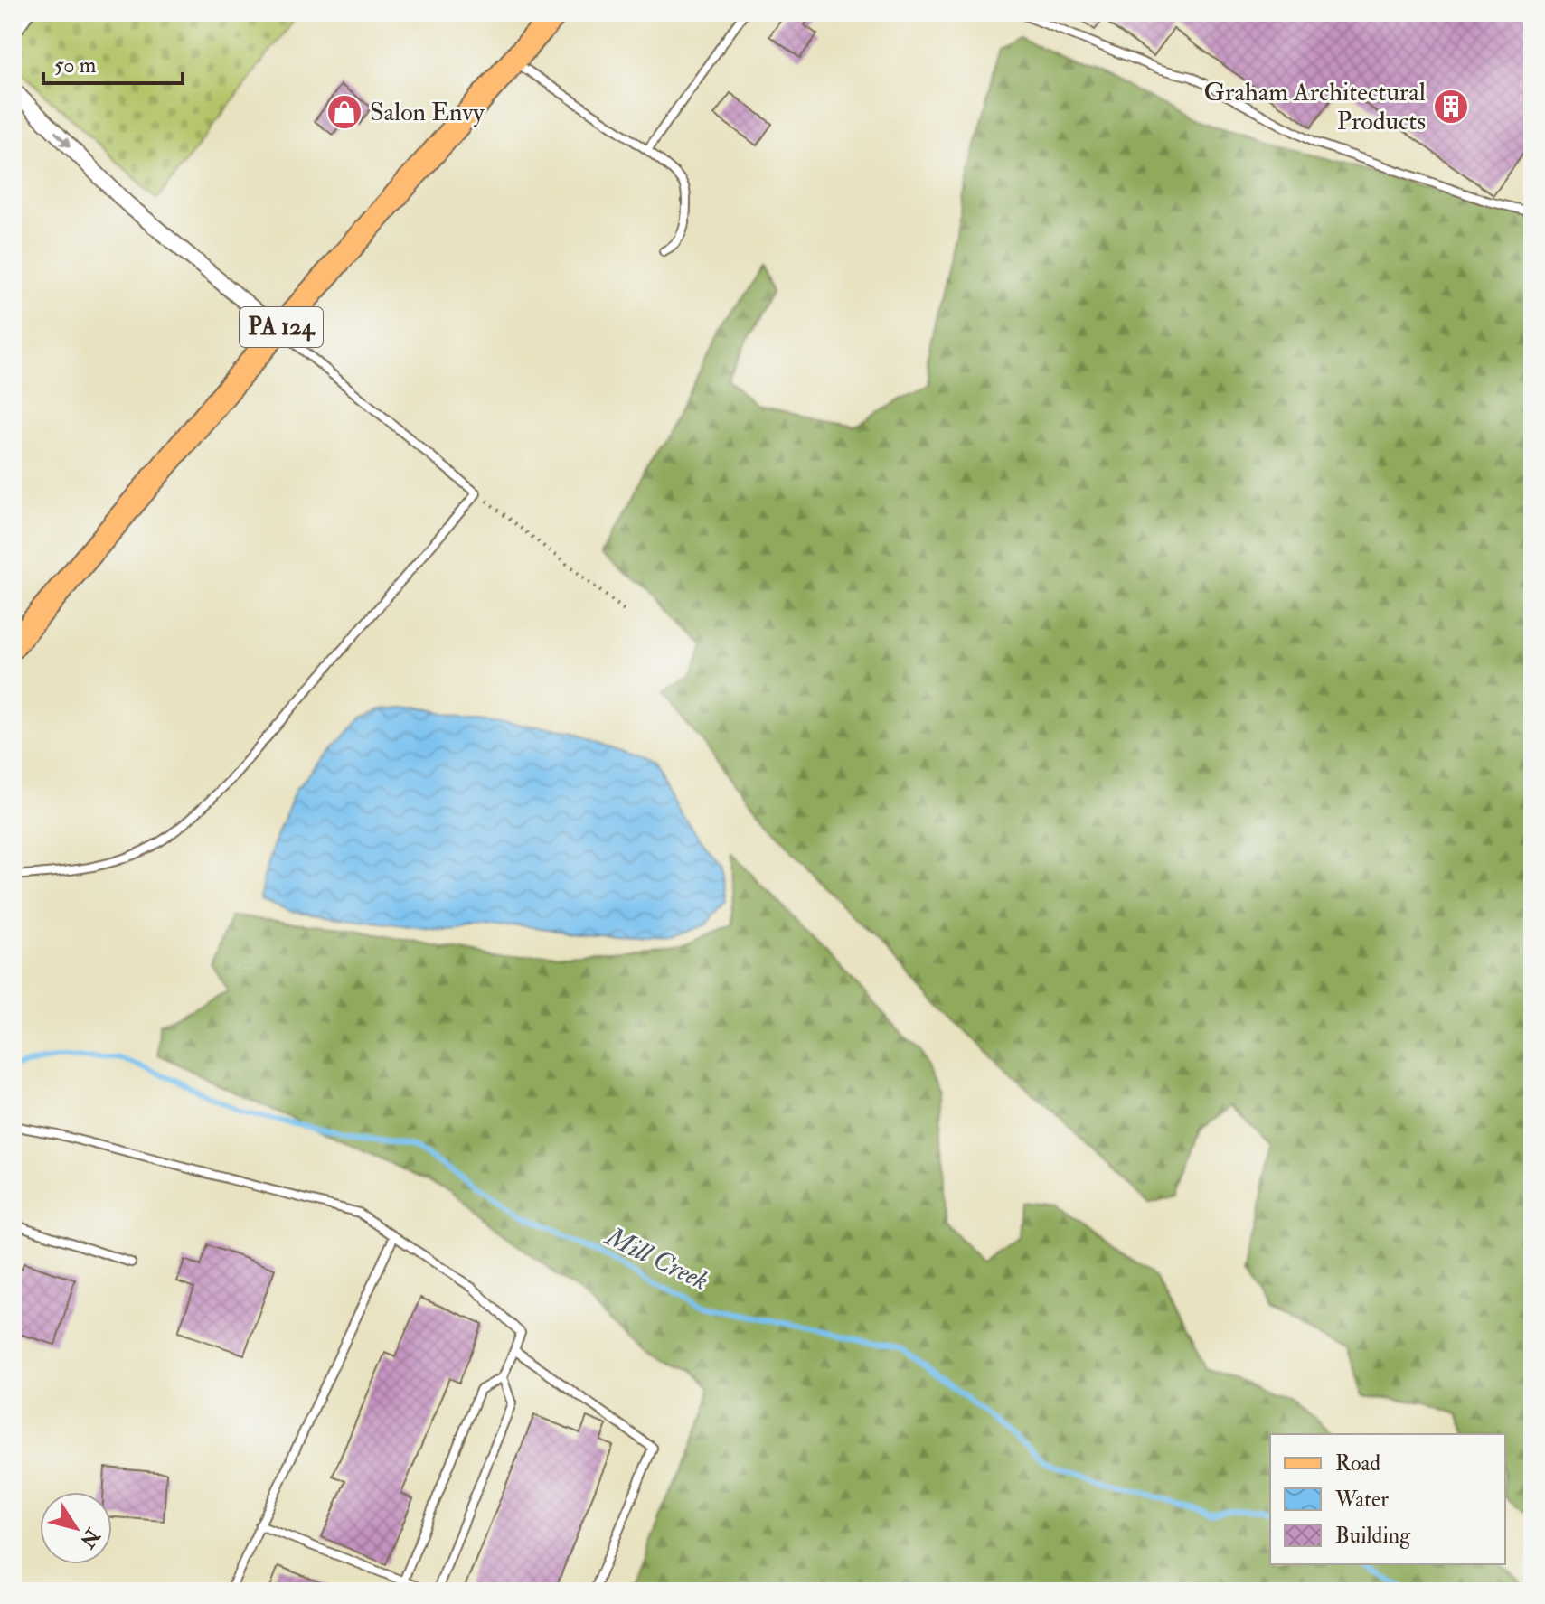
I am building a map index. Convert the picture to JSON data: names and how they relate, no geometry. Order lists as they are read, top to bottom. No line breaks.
{"streets":{"main road":["PA 124"]},"water":["Mill Creek"],"places":{"building":["Graham Architectural Products"],"shop":["Salon Envy"]},"legend":["Road","Water","Building"],"scale_bar":"50 m","north":"bottom right"}
